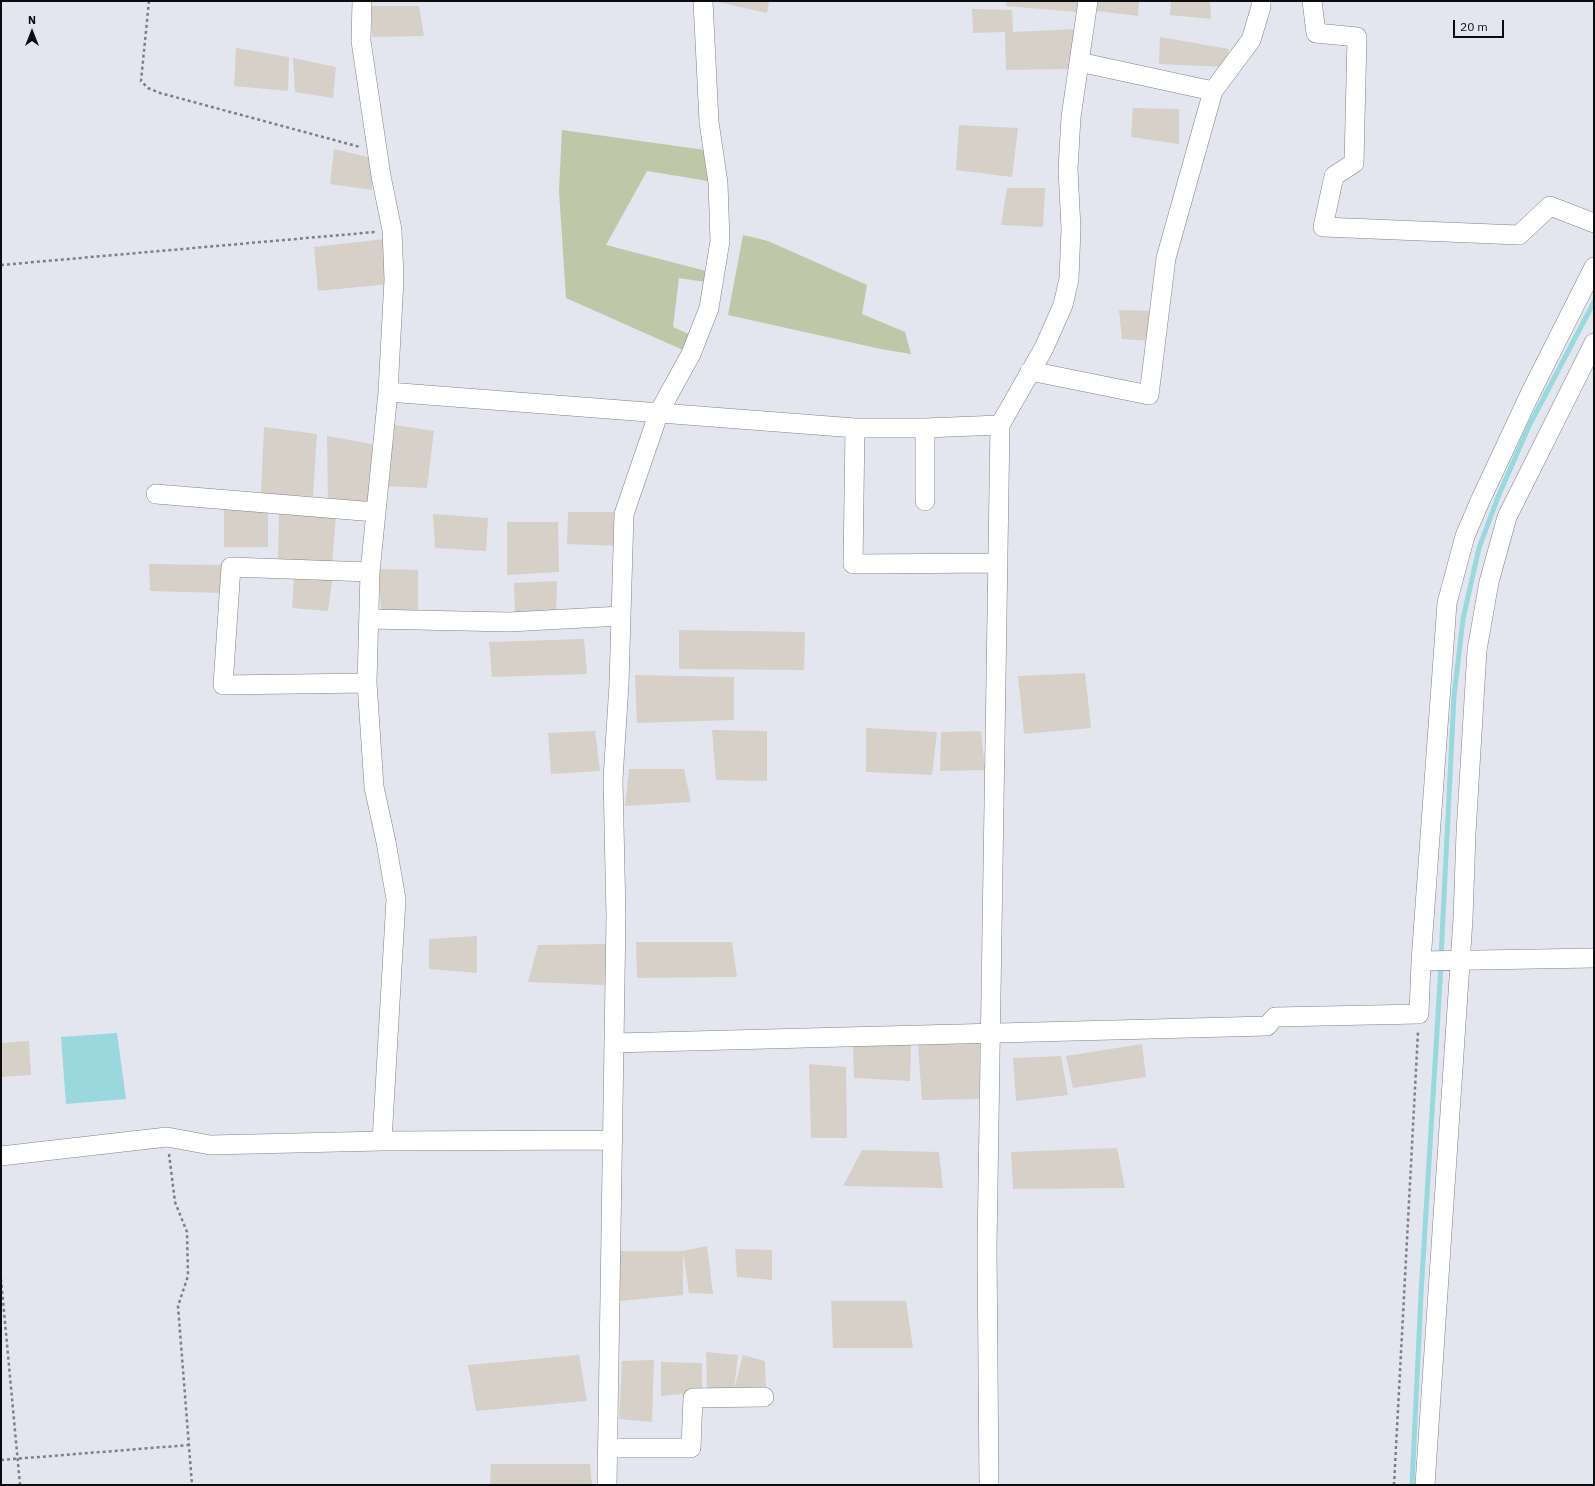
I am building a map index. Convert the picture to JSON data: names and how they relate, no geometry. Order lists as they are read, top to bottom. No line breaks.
{"scale_bar":"20 m","north":"top"}
